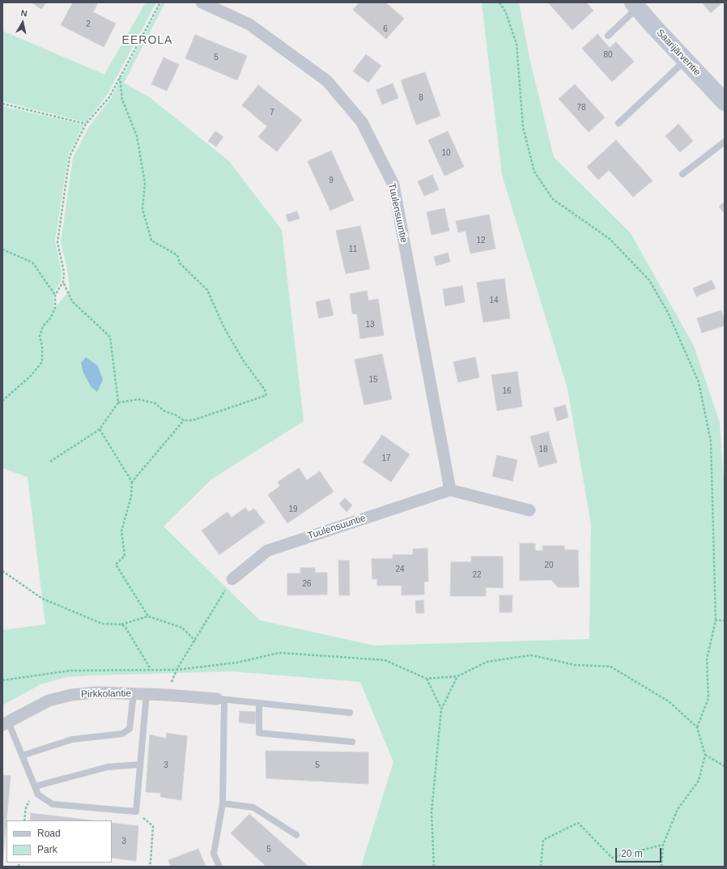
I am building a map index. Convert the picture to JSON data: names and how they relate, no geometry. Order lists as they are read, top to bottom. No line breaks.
{"streets":{"main road":["Saarijärventie"],"street":["Tuulensuuntie","Pirkkolantie"]},"districts":["EEROLA"],"house_numbers":["2","6","80","5","8","78","7","10","9","12","11","14","13","15","16","18","17","19","20","24","22","26","3","5","3","5"],"legend":["Road","Park"],"scale_bar":"20 m","north":"top"}
